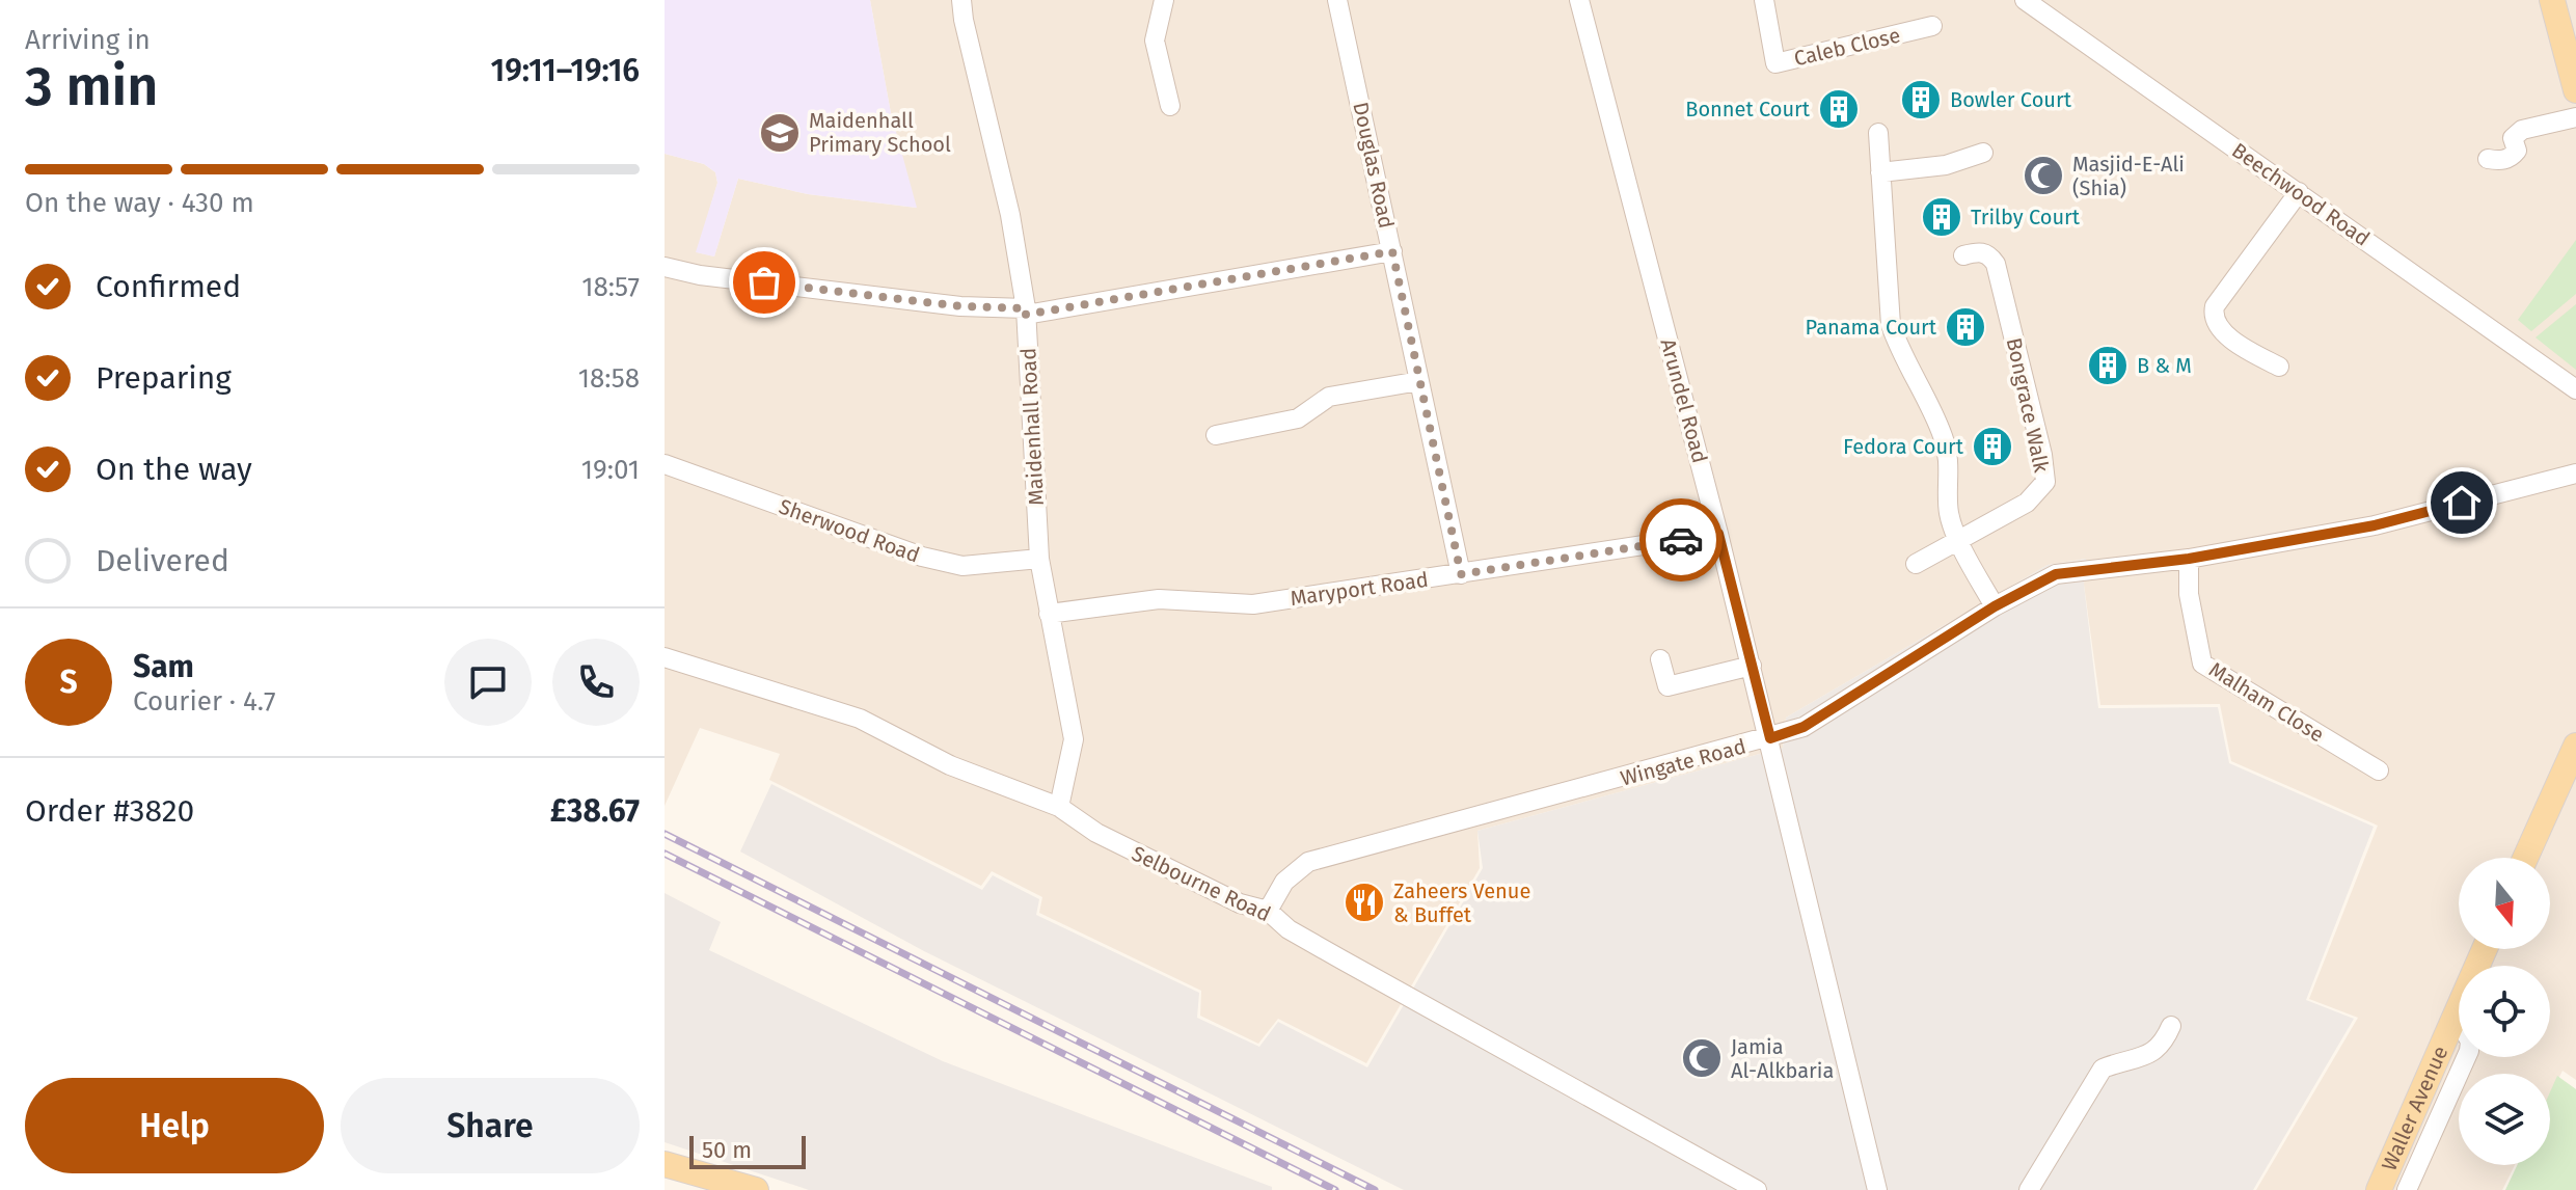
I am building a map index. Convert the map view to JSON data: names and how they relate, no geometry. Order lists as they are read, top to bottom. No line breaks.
{"streets":{"main road":["Waller Avenue"],"street":["Caleb Close","Douglas Road","Beechwood Road","Arundel Road","Bongrace Walk","Maidenhall Road","Sherwood Road","Maryport Road","Malham Close","Wingate Road","Selbourne Road"]},"crossings":[["Douglas Road","Maryport Road"],["Arundel Road","Maryport Road"],["Arundel Road","Wingate Road"],["Maidenhall Road","Sherwood Road"],["Maidenhall Road","Maryport Road"],["Maidenhall Road","Selbourne Road"],["Malham Close","Wingate Road"],["Wingate Road","Selbourne Road"]],"places":{"building":["Bowler Court","Bonnet Court","Trilby Court","Panama Court","B & M","Fedora Court"],"school or university":["Maidenhall Primary School"],"mosque":["Masjid-E-Ali (Shia)","Jamia Al-Alkbaria"],"restaurant":["Zaheers Venue & Buffet"]},"scale_bar":"50 m","north":"bottom","page":{"heading":["3 min","Arriving in","19:11–19:16"],"panel":["Sam","Courier · 4.7","Order #3820","£38.67"],"bar":"On the way · 430 m","list":[["Confirmed","18:57"],["Preparing","18:58"],["On the way","19:01"],"Delivered"],"round":"S","buttons":["Help","Share"],"scale":"50 m"}}
